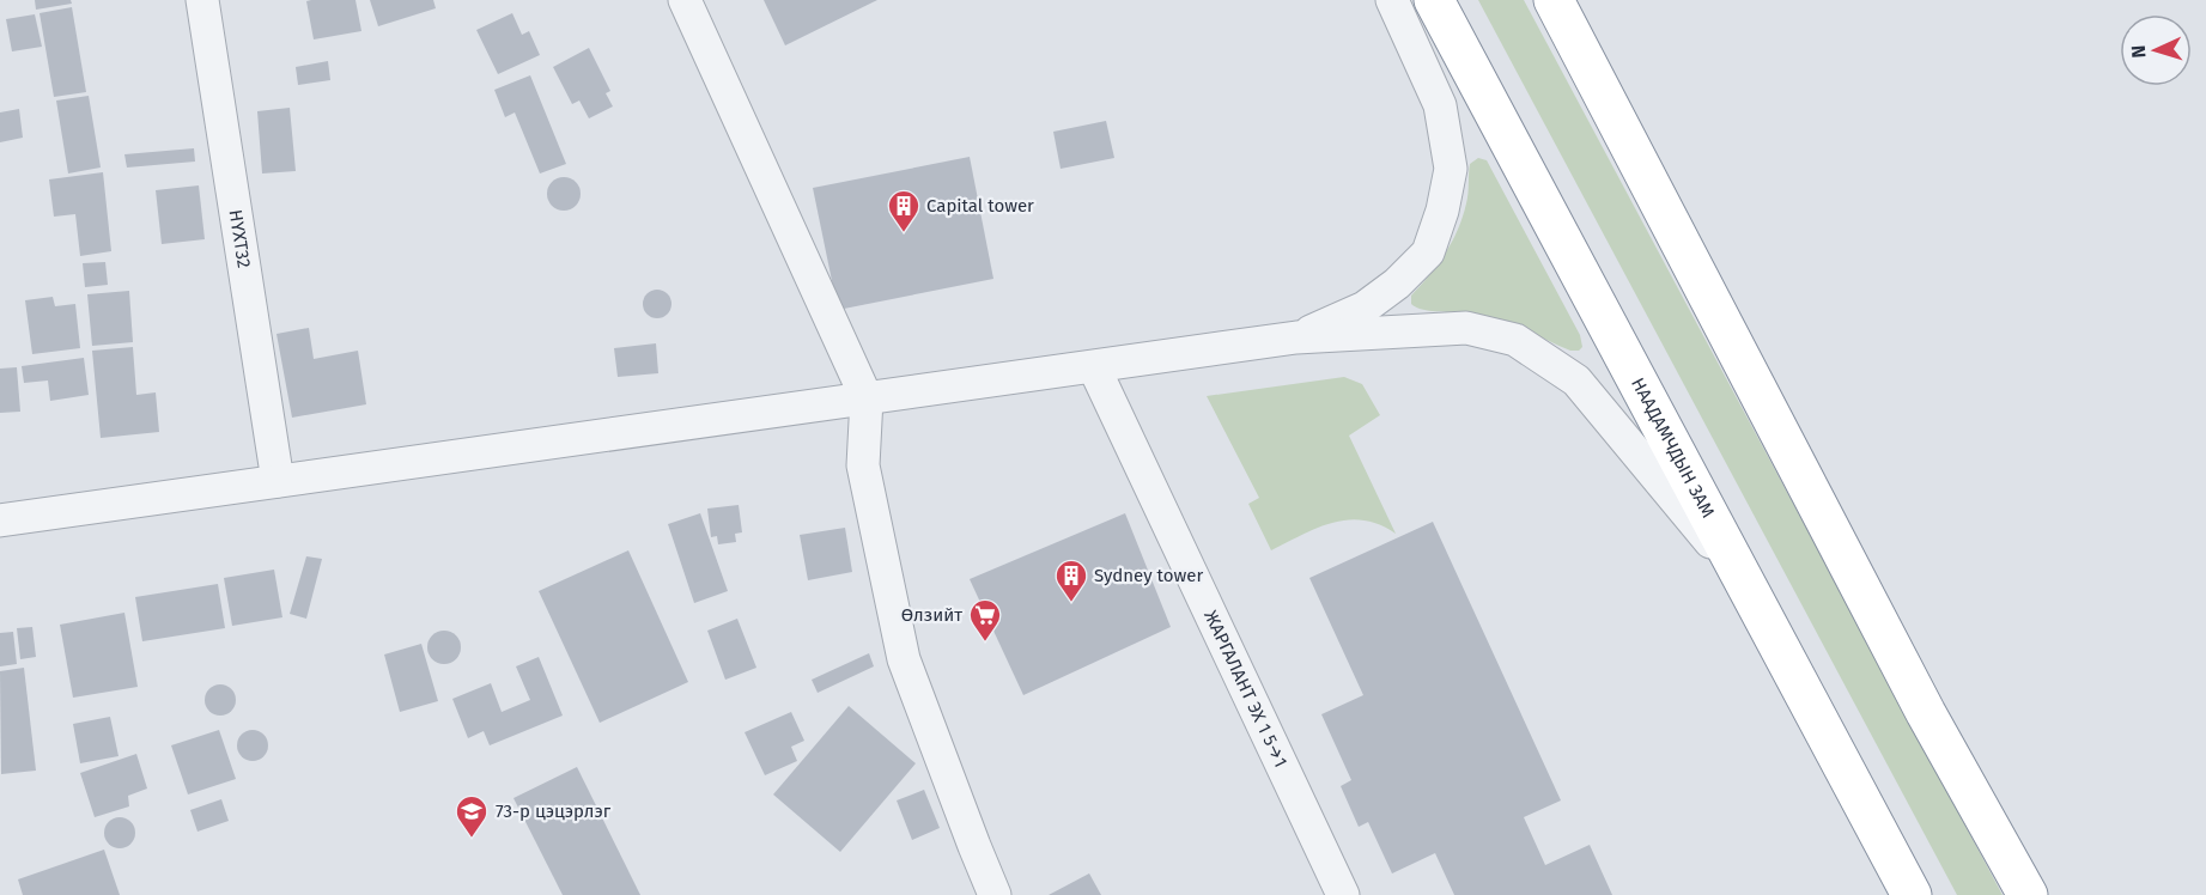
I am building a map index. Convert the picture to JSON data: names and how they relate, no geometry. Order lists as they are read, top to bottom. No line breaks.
{"streets":{"highway":["НААДАМЧДЫН ЗАМ"],"street":["НҮХТ32","ЖАРГАЛАНТ ЭХ 1 5→1"]},"places":{"building":["Capital tower","Sydney tower"],"supermarket":["Өлзийт"],"school or university":["73-р цэцэрлэг"]},"north":"left"}
